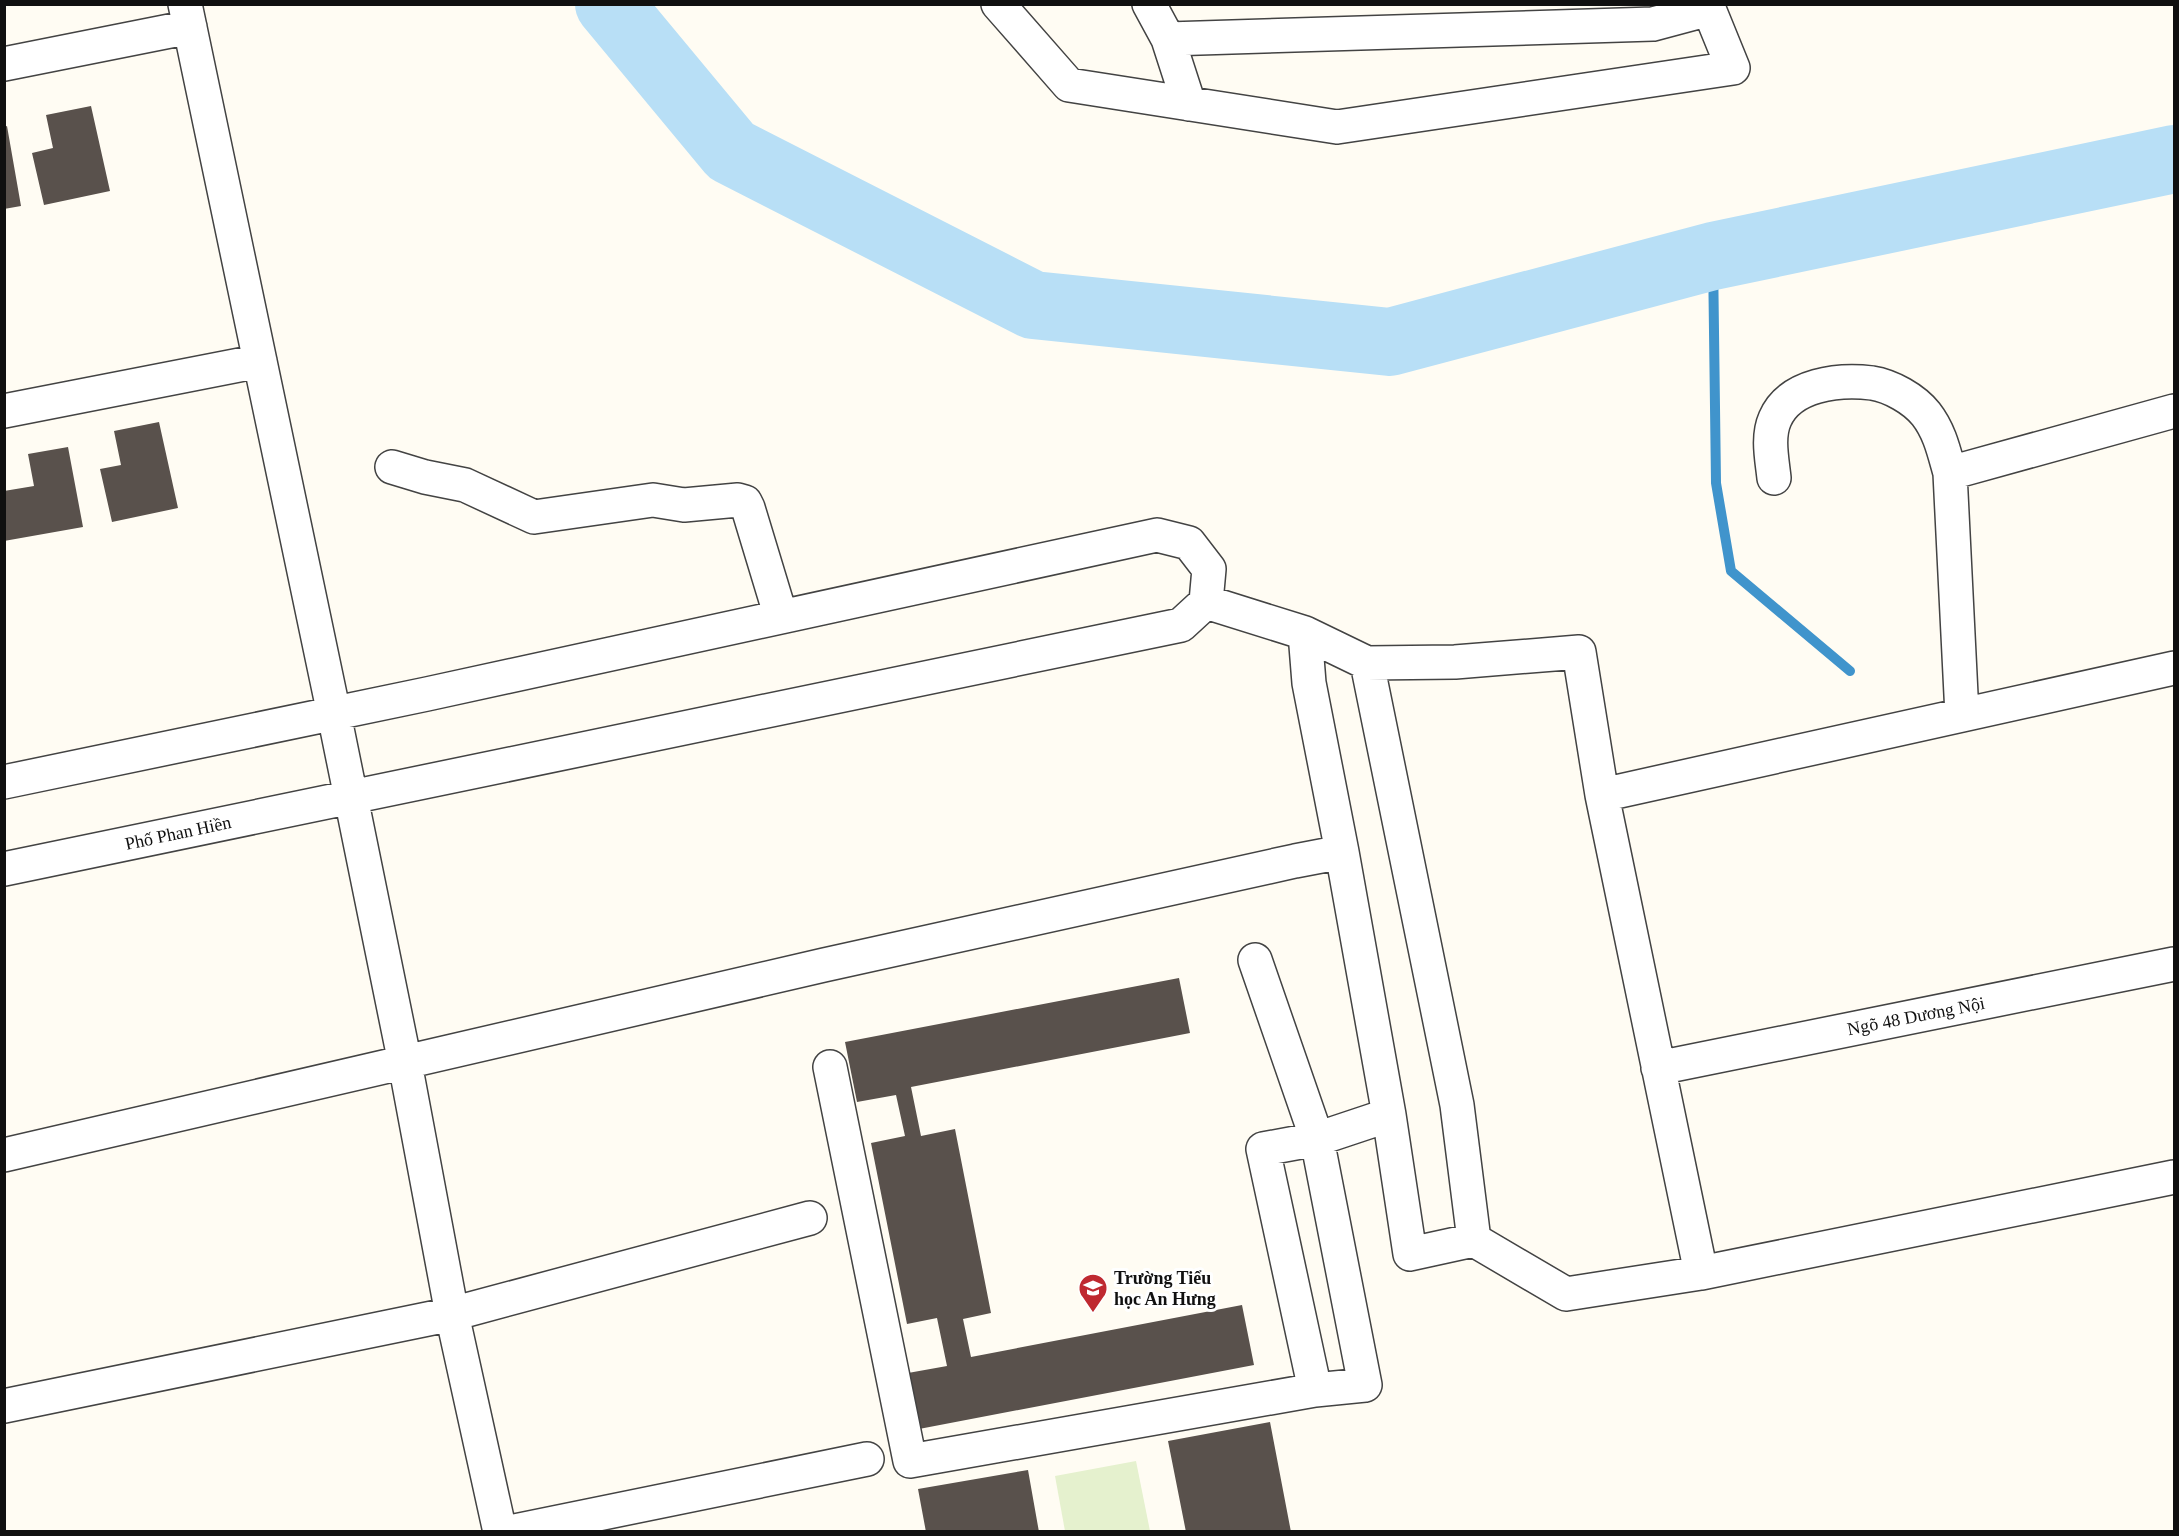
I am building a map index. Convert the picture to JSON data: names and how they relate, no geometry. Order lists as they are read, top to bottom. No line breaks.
{"streets":{"street":["Phố Phan Hiền","Ngõ 48 Dương Nội"]},"places":{"school or university":["Trường Tiểu học An Hưng"]}}
